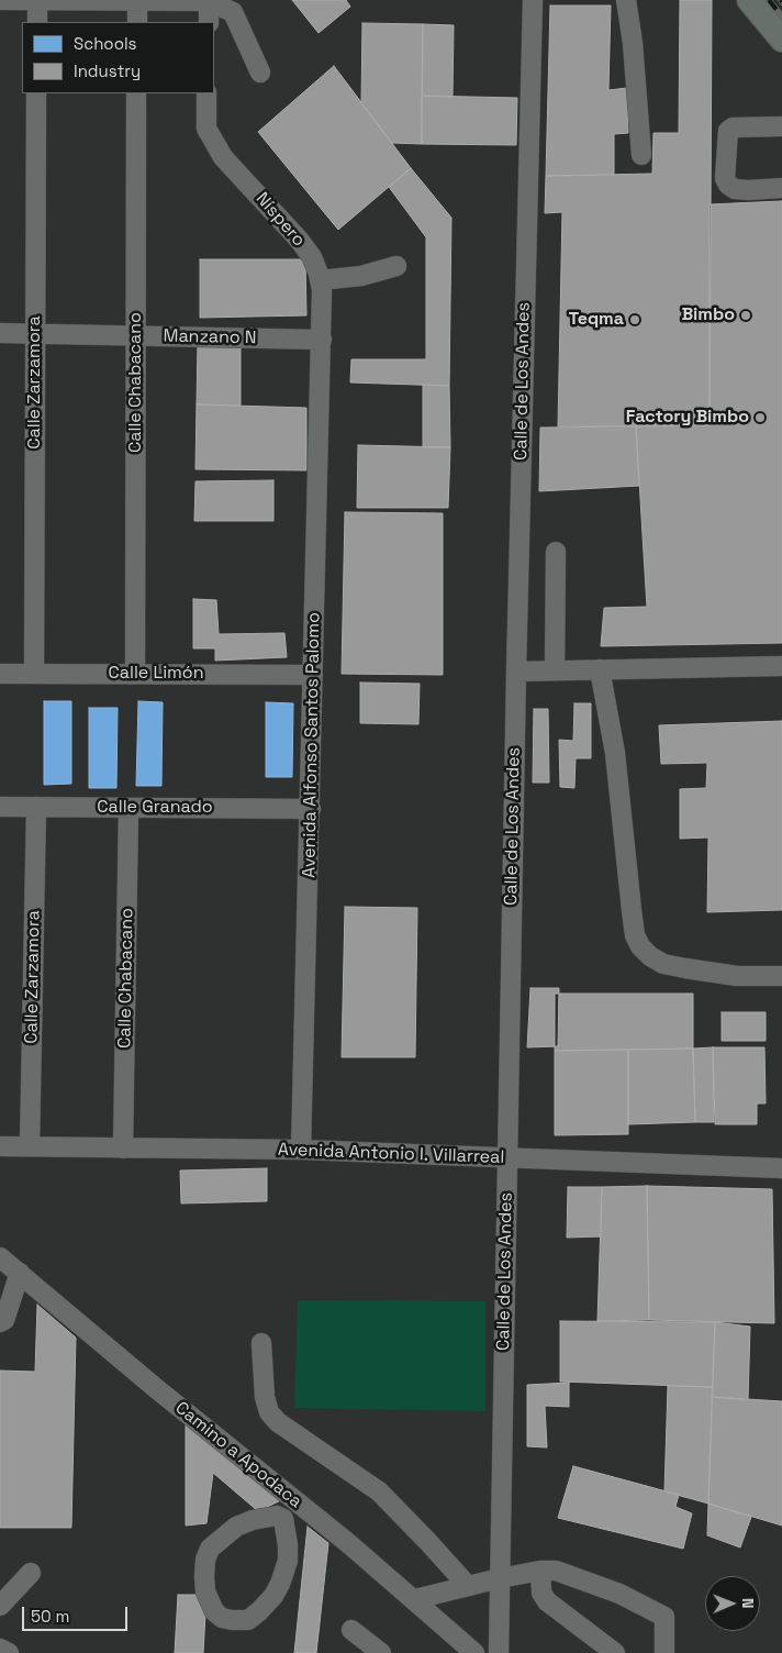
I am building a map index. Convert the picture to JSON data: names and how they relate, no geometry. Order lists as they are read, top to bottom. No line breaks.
{"streets":{"street":["Níspero","Manzano N","Calle de Los Andes","Calle Zarzamora","Calle Chabacano","Calle Limón","Avenida Alfonso Santos Palomo","Calle Granado","Avenida Antonio I. Villarreal","Camino a Apodaca"]},"crossings":[["Níspero","Manzano N"],["Níspero","Avenida Alfonso Santos Palomo"],["Manzano N","Calle Zarzamora"],["Manzano N","Calle Chabacano"],["Manzano N","Avenida Alfonso Santos Palomo"],["Calle de Los Andes","Avenida Antonio I. Villarreal"],["Calle Zarzamora","Calle Limón"],["Calle Zarzamora","Calle Granado"],["Calle Zarzamora","Avenida Antonio I. Villarreal"],["Calle Chabacano","Calle Limón"],["Calle Chabacano","Calle Granado"],["Calle Chabacano","Avenida Antonio I. Villarreal"],["Calle Limón","Avenida Alfonso Santos Palomo"],["Avenida Alfonso Santos Palomo","Calle Granado"],["Avenida Alfonso Santos Palomo","Avenida Antonio I. Villarreal"]],"places":["Bimbo","Teqma","Factory Bimbo"],"legend":["Schools","Industry"],"scale_bar":"50 m","north":"right"}
